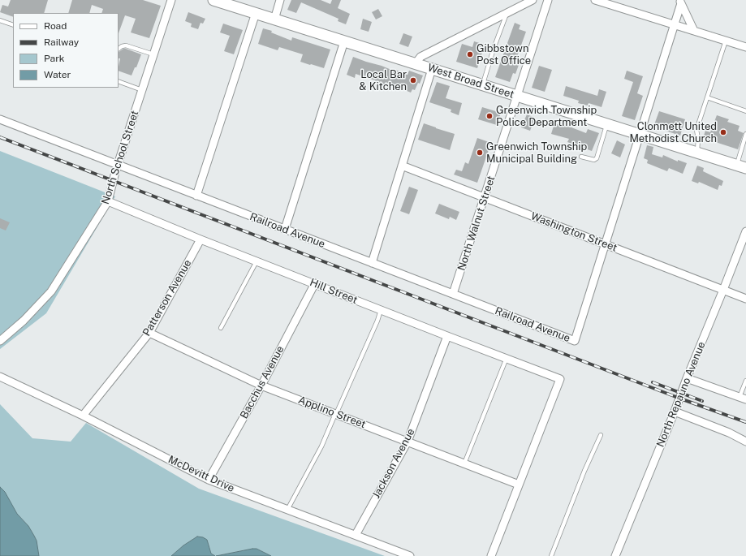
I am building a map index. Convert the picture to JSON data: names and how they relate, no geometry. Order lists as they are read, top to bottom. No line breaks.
{"streets":{"main road":["West Broad Street"],"street":["North School Street","North Walnut Street","Railroad Avenue","Washington Street","Hill Street","Patterson Avenue","Bacchus Avenue","North Repauno Avenue","Applino Street","Jackson Avenue","McDevitt Drive"]},"crossings":[["West Broad Street","North Walnut Street"],["North School Street","Railroad Avenue"],["North School Street","Hill Street"],["North Walnut Street","Railroad Avenue"],["North Walnut Street","Washington Street"],["Railroad Avenue","Washington Street"],["Washington Street","North Repauno Avenue"],["Hill Street","Patterson Avenue"],["Hill Street","Bacchus Avenue"],["Hill Street","Applino Street"],["Hill Street","Jackson Avenue"],["Patterson Avenue","Applino Street"],["Patterson Avenue","McDevitt Drive"],["Bacchus Avenue","Applino Street"],["Bacchus Avenue","McDevitt Drive"],["Applino Street","Jackson Avenue"],["Jackson Avenue","McDevitt Drive"]],"places":["Gibbstown Post Office","Local Bar & Kitchen","Greenwich Township Police Department","Clonmett United Methodist Church","Greenwich Township Municipal Building"],"legend":["Road","Railway","Park","Water"]}
